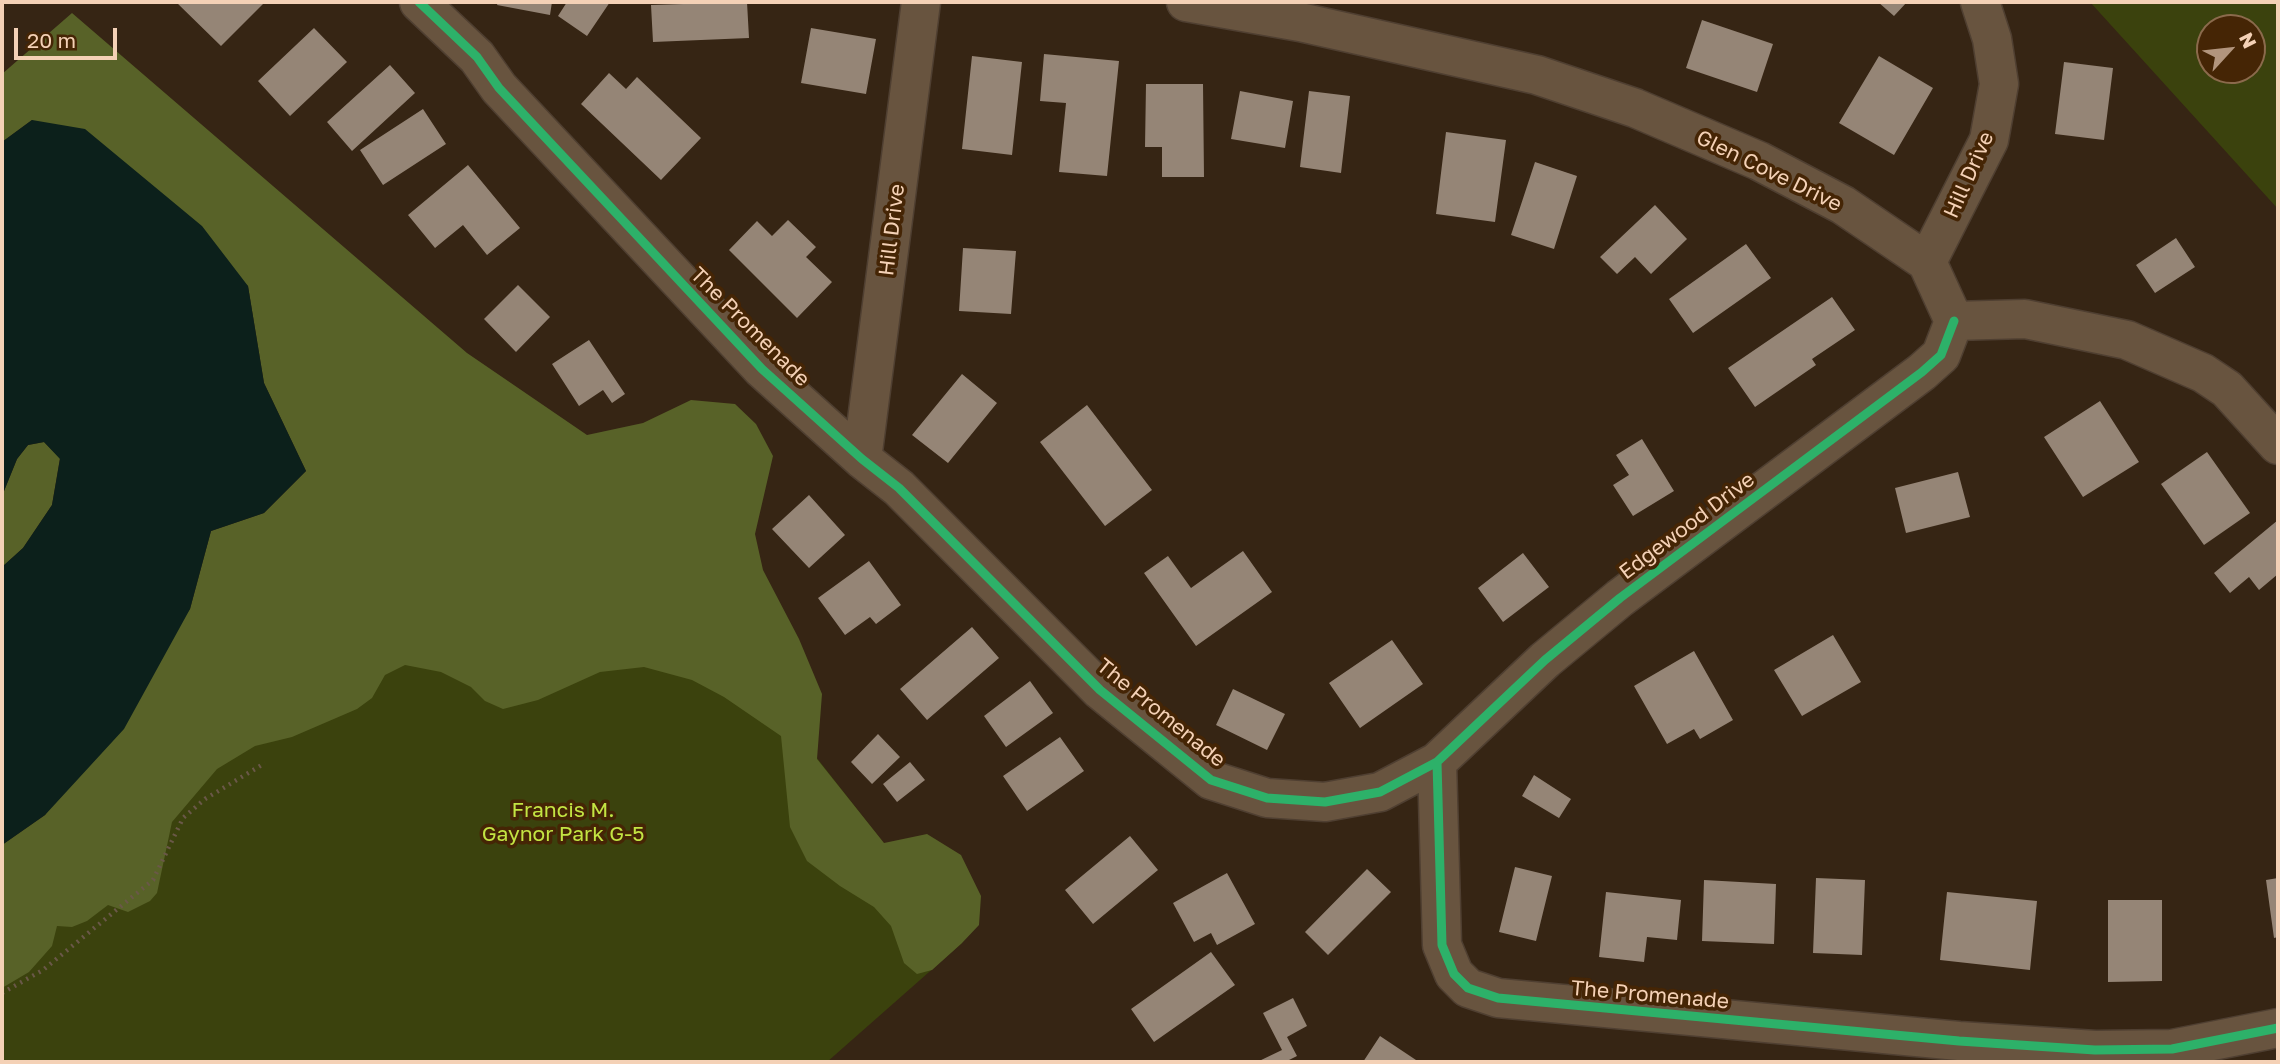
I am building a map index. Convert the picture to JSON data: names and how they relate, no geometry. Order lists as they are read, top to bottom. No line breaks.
{"streets":{"street":["Glen Cove Drive","Hill Drive","The Promenade","Edgewood Drive"]},"crossings":[["Glen Cove Drive","Hill Drive"],["Hill Drive","The Promenade"],["The Promenade","Edgewood Drive"]],"parks":["Francis M. Gaynor Park G-5"],"scale_bar":"20 m","north":"top right"}
